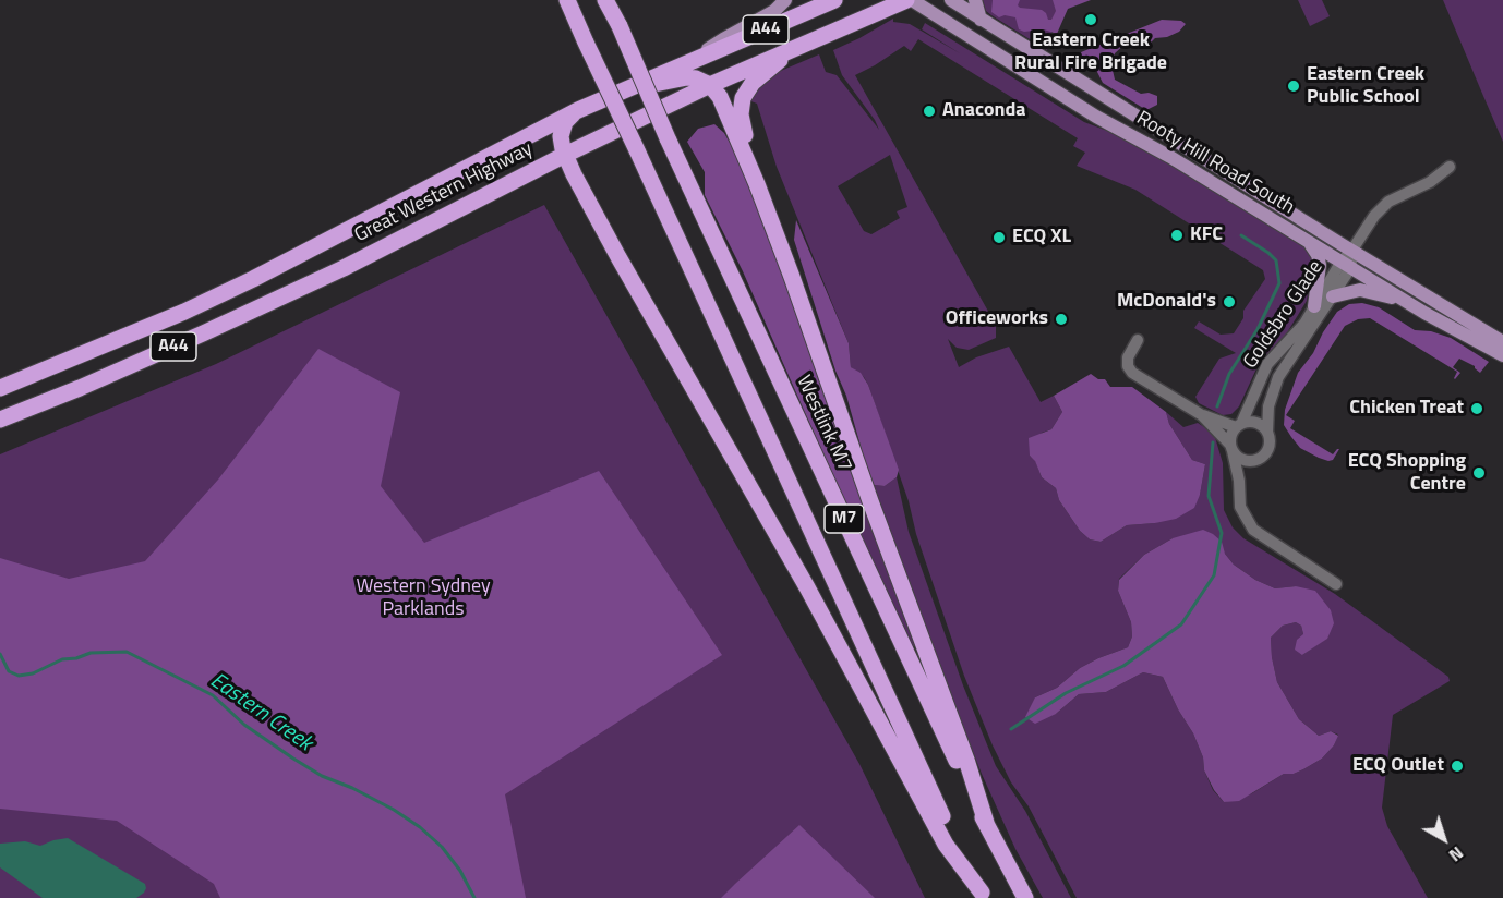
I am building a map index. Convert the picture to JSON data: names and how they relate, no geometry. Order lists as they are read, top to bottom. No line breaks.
{"streets":{"highway":["A44","Great Western Highway","Westlink M7","M7"],"main road":["Rooty Hill Road South"],"street":["Goldsbro Glade"]},"crossings":[["Rooty Hill Road South","Goldsbro Glade"],["Great Western Highway","M7"],["Westlink M7","M7"]],"water":["Eastern Creek"],"parks":["Western Sydney Parklands"],"places":["Eastern Creek Rural Fire Brigade","Eastern Creek Public School","Anaconda","KFC","ECQ XL","McDonald's","Officeworks","Chicken Treat","ECQ Shopping Centre","ECQ Outlet"],"north":"bottom right"}
